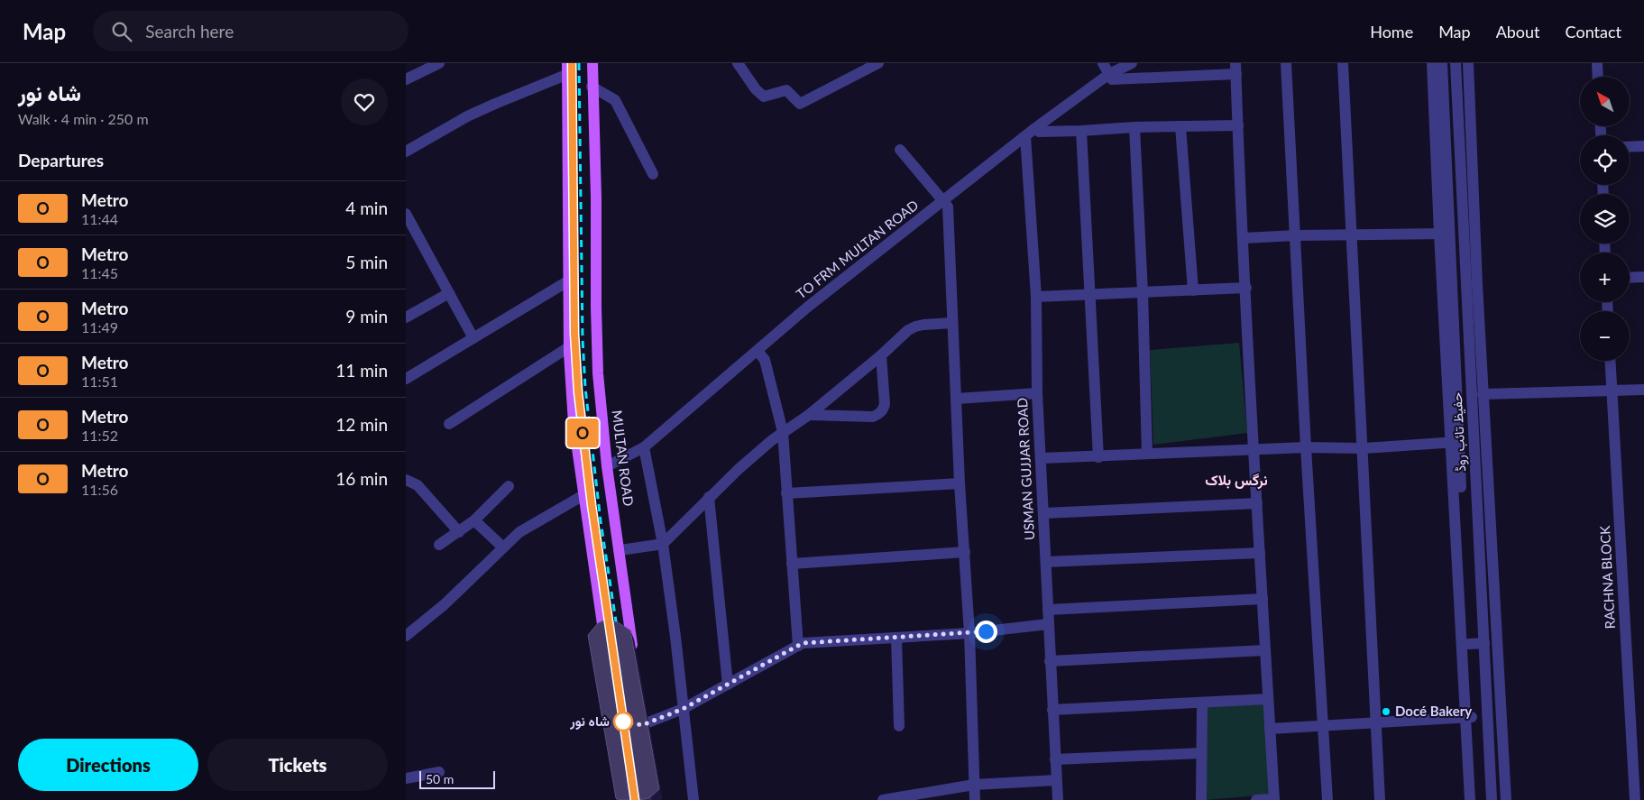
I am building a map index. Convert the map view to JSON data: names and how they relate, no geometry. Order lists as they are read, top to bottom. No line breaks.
{"streets":{"main road":["MULTAN ROAD"],"street":["TO FRM MULTAN ROAD","حفیظ تائب روڈ","USMAN GUJJAR ROAD","RACHNA BLOCK"]},"crossings":[["TO FRM MULTAN ROAD","MULTAN ROAD"],["TO FRM MULTAN ROAD","USMAN GUJJAR ROAD"]],"districts":["نرگس بلاک"],"places":["Docé Bakery","شاہ نور"],"lines":["metro line O"],"scale_bar":"50 m","north":"top left","page":{"header":"Map","search":"Search here","nav":["Home","Map","About","Contact"],"heading":[["شاہ نور","Walk · 4 min · 250 m"],"Departures"],"on_map":"O","map_buttons":["+","−"],"list":[{"mark":"O","name":"Metro","note":"11:44","value":"4 min"},{"mark":"O","name":"Metro","note":"11:45","value":"5 min"},{"mark":"O","name":"Metro","note":"11:49","value":"9 min"},{"mark":"O","name":"Metro","note":"11:51","value":"11 min"},{"mark":"O","name":"Metro","note":"11:52","value":"12 min"},{"mark":"O","name":"Metro","note":"11:56","value":"16 min"}],"buttons":["Directions","Tickets"],"scale":"50 m"}}
